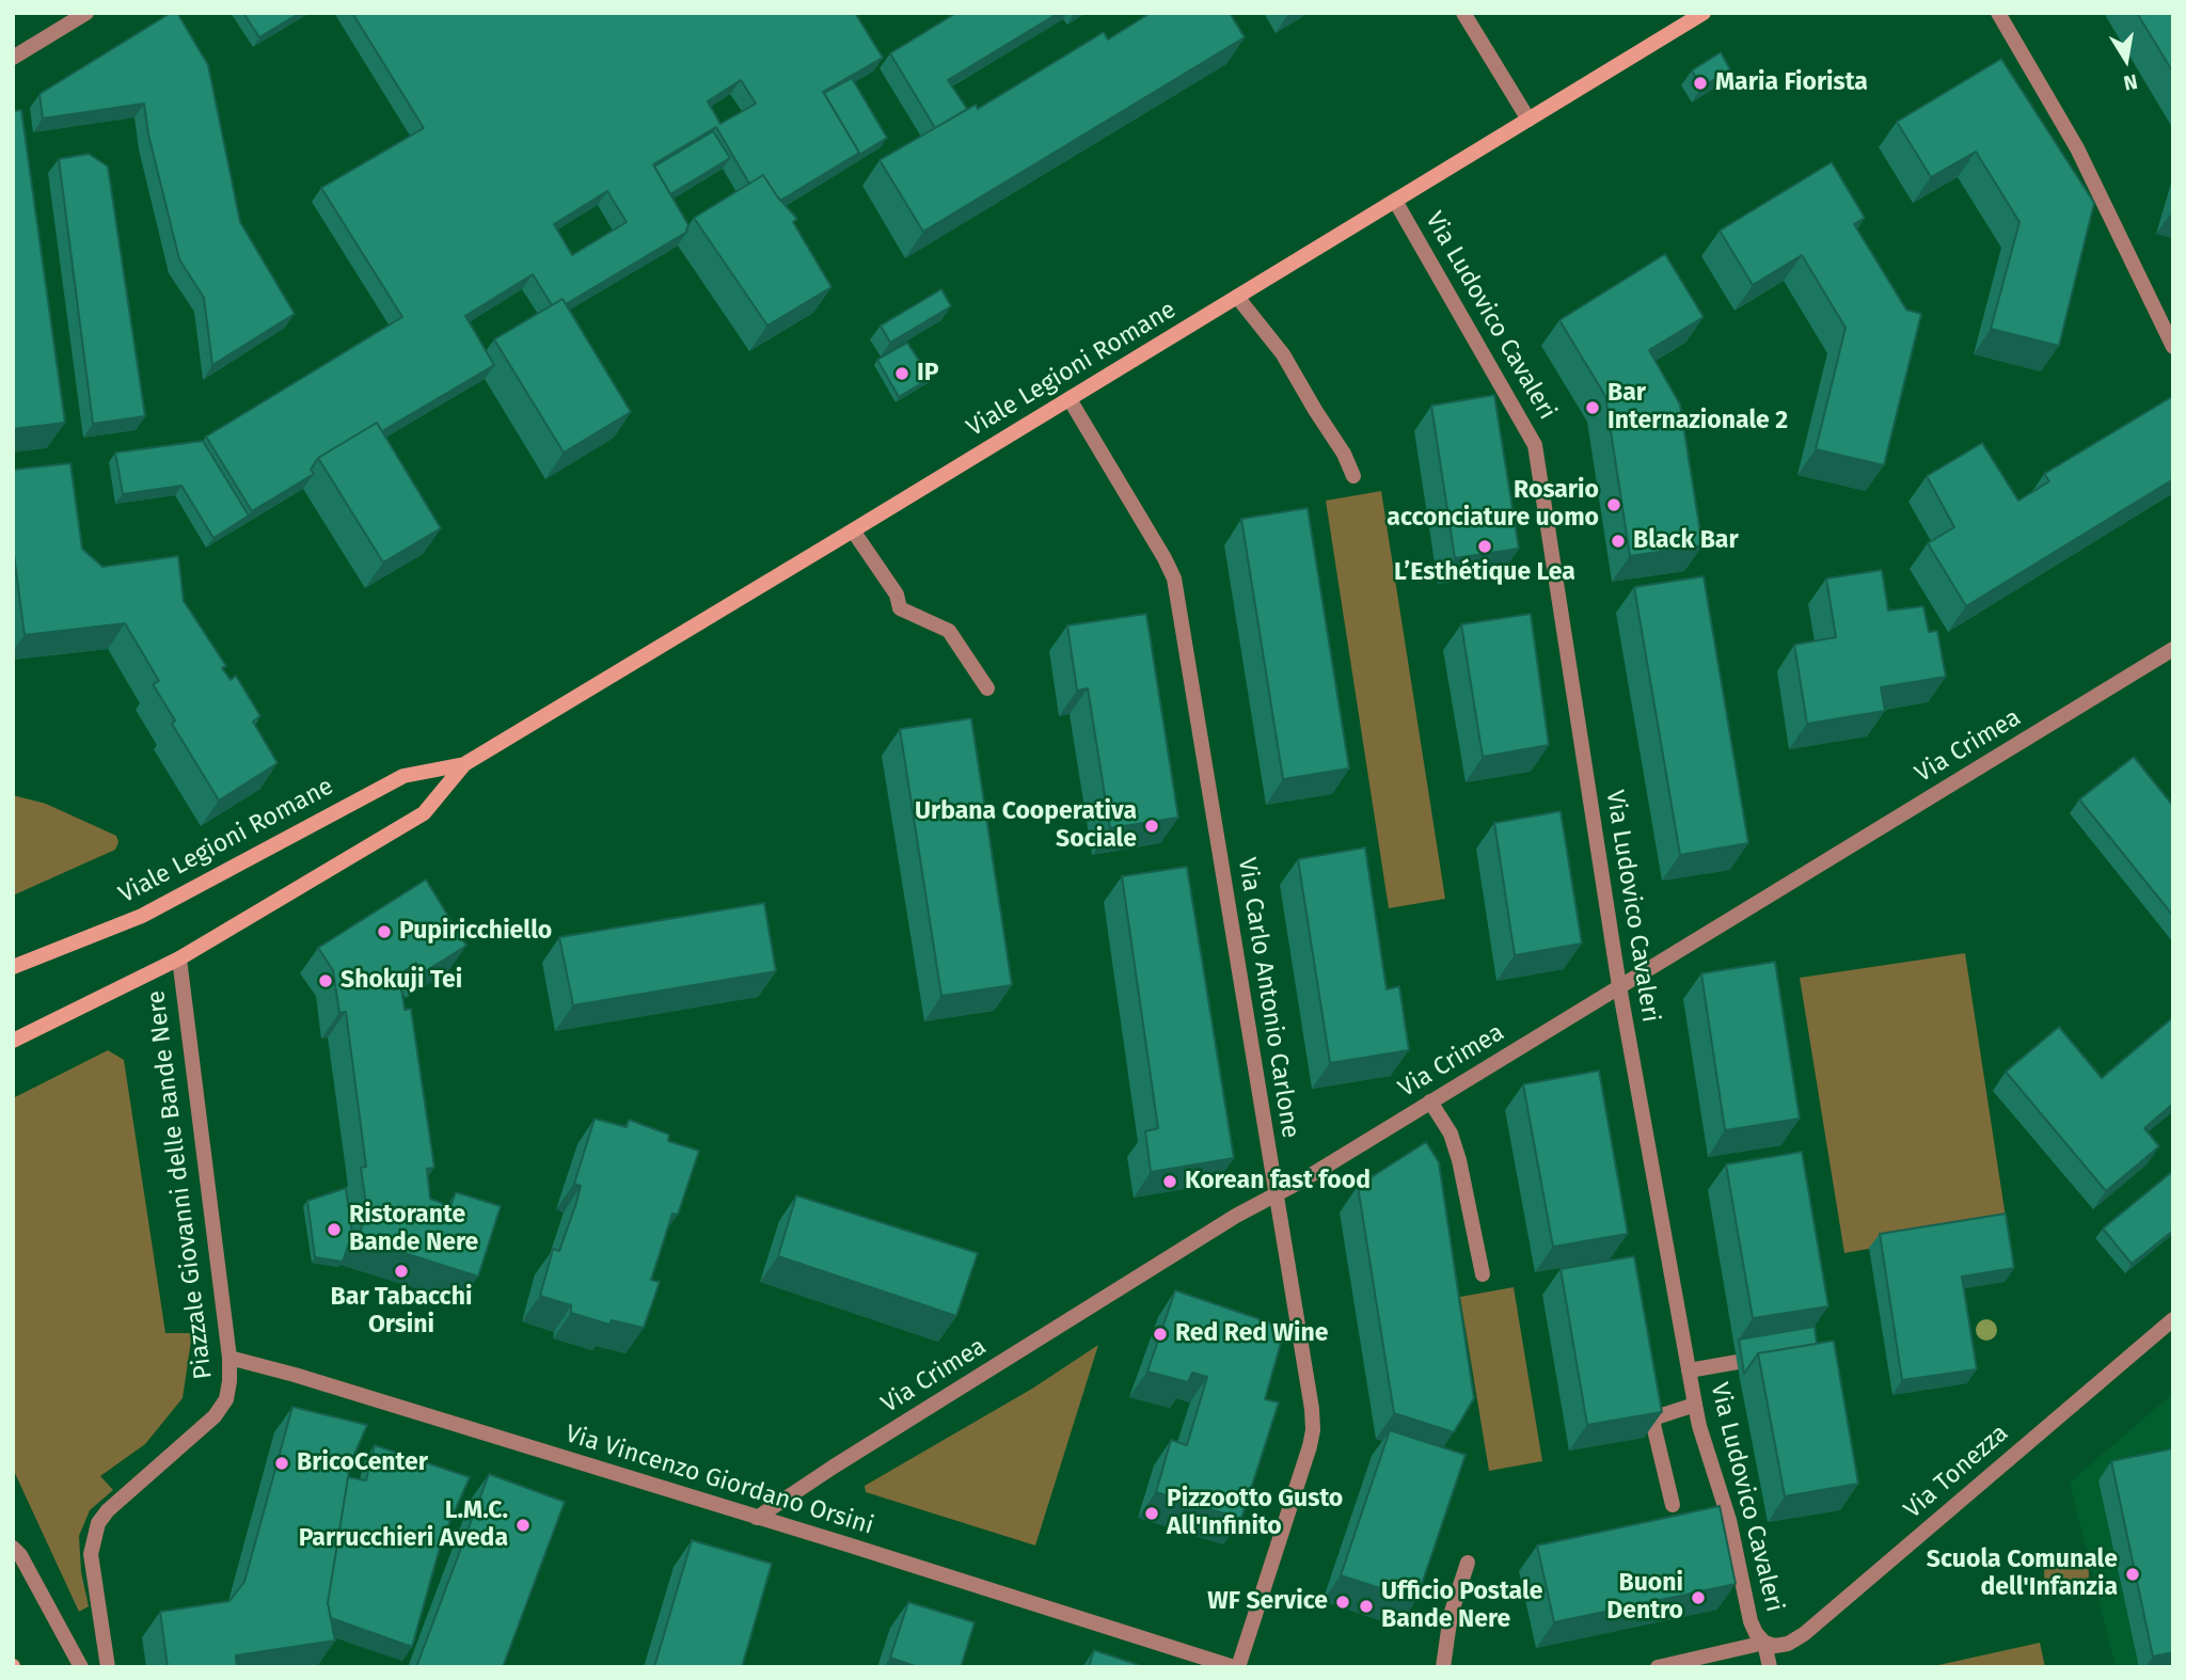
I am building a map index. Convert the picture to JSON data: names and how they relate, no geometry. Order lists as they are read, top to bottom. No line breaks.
{"streets":{"main road":["Viale Legioni Romane","Piazzale Giovanni delle Bande Nere"],"street":["Via Ludovico Cavaleri","Via Crimea","Via Carlo Antonio Carlone","Via Tonezza","Via Vincenzo Giordano Orsini"]},"crossings":[["Via Ludovico Cavaleri","Viale Legioni Romane"],["Via Ludovico Cavaleri","Via Crimea"],["Via Ludovico Cavaleri","Via Tonezza"],["Viale Legioni Romane","Via Carlo Antonio Carlone"],["Viale Legioni Romane","Piazzale Giovanni delle Bande Nere"],["Via Crimea","Via Carlo Antonio Carlone"],["Via Crimea","Via Vincenzo Giordano Orsini"],["Via Carlo Antonio Carlone","Via Vincenzo Giordano Orsini"],["Piazzale Giovanni delle Bande Nere","Via Vincenzo Giordano Orsini"]],"places":["Maria Fiorista","IP","Bar Internazionale 2","Rosario acconciature uomo","Black Bar","L’Esthétique Lea","Urbana Cooperativa Sociale","Pupiricchiello","Shokuji Tei","Korean fast food","Ristorante Bande Nere","Bar Tabacchi Orsini","Red Red Wine","BricoCenter","Pizzootto Gusto All'Infinito","L.M.C. Parrucchieri Aveda","Scuola Comunale dell'Infanzia","Buoni Dentro","WF Service","Ufficio Postale Bande Nere"],"north":"bottom"}
